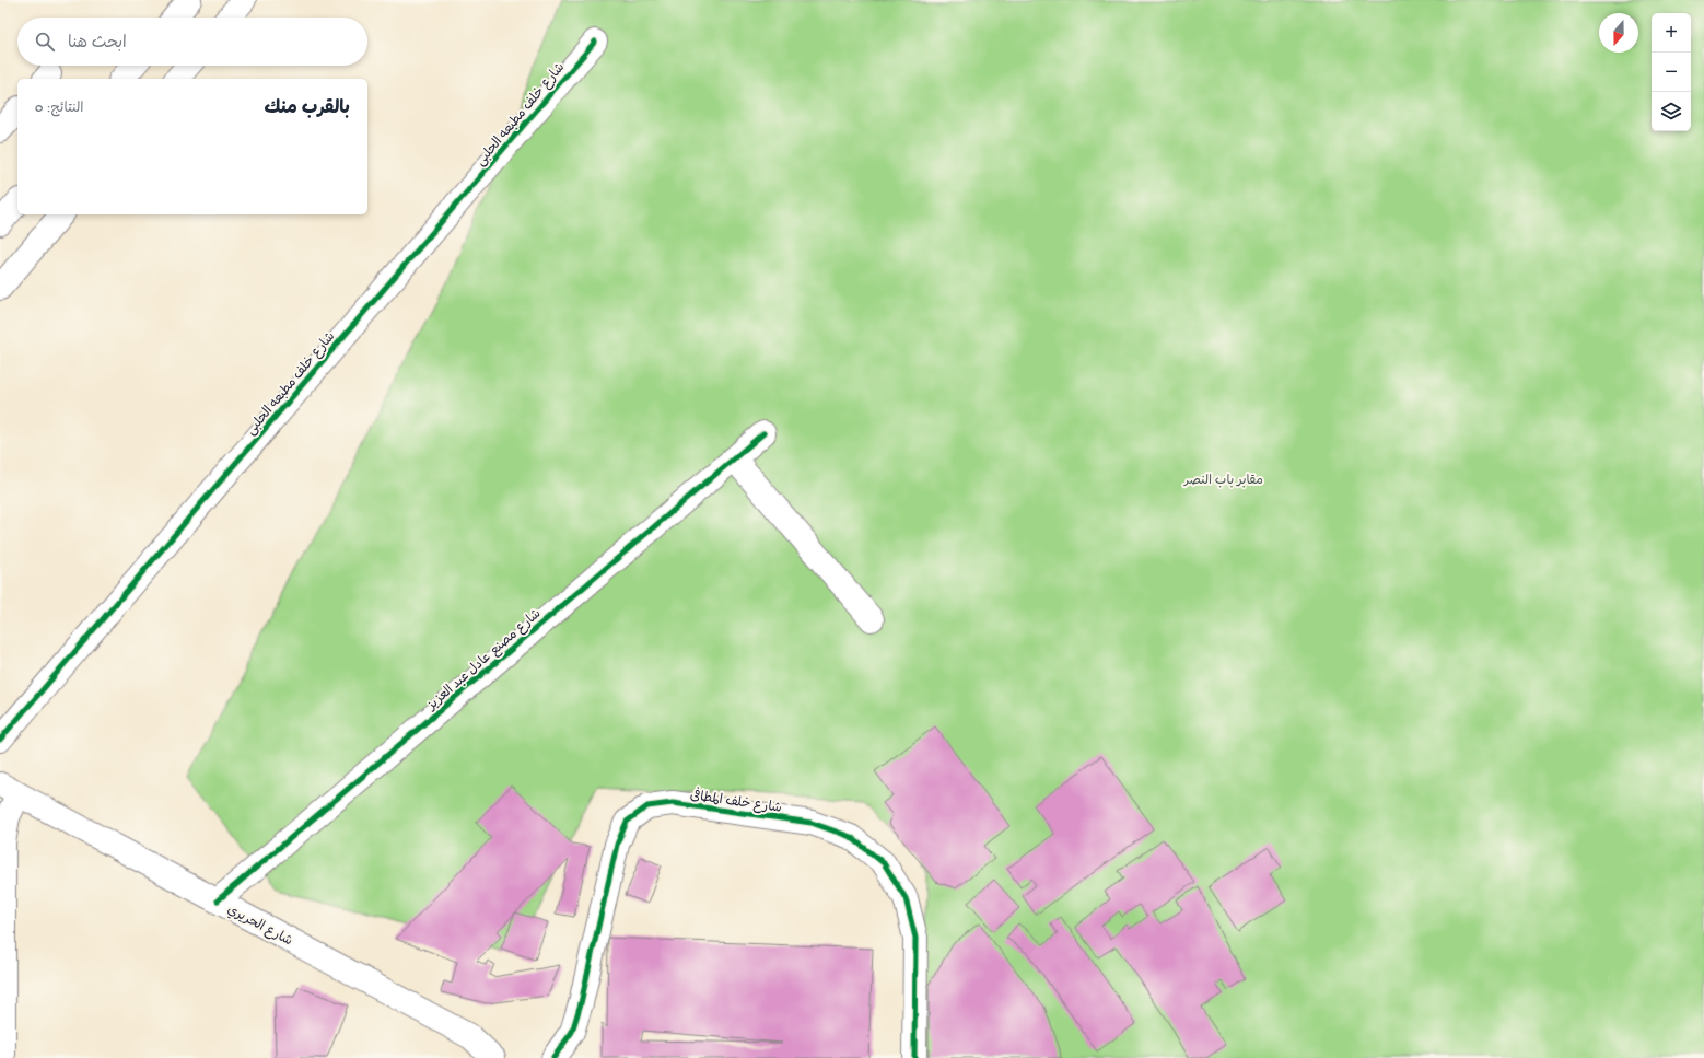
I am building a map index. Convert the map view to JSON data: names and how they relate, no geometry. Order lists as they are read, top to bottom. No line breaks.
{"streets":{"street":["شارع خلف مطبعه الحلبى","شارع مصنع عادل عبد العزيز","شارع خلف المطافى","شارع الحريري"]},"crossings":[["شارع مصنع عادل عبد العزيز","شارع الحريري"]],"parks":["مقابر باب النصر"],"north":"bottom","page":{"map_buttons":["+","−"],"search":"ابحث هنا","heading":["بالقرب منك","النتائج: 0"]}}
